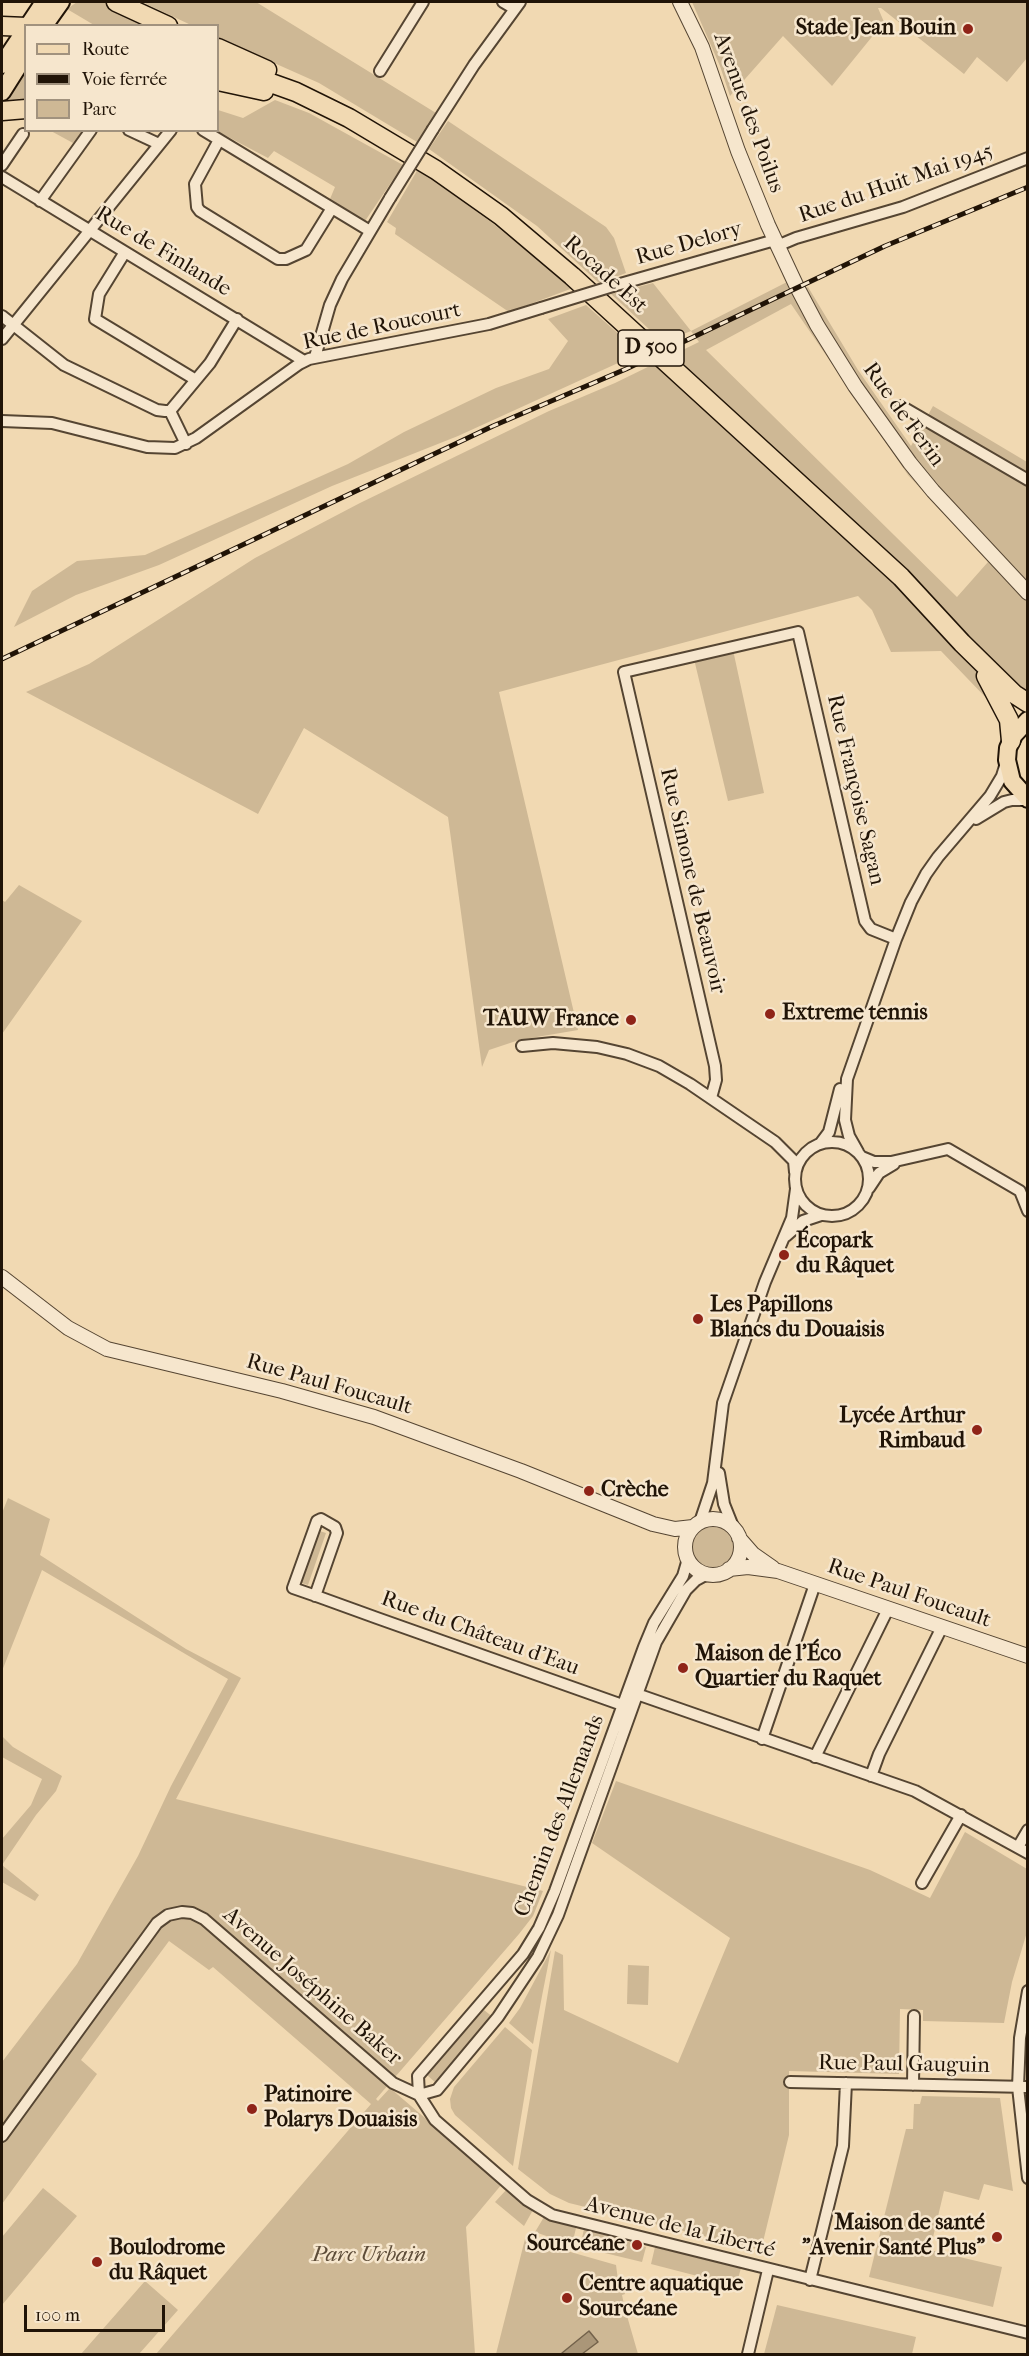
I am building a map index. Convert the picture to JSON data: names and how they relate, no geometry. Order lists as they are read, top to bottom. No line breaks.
{"streets":{"highway":["Rocade Est","D 500"],"street":["Avenue des Poilus","Rue du Huit Mai 1945","Rue Delory","Rue de Finlande","Rue de Roucourt","Rue de Ferin","Rue Françoise Sagan","Rue Simone de Beauvoir","Rue Paul Foucault","Rue du Château d'Eau","Chemin des Allemands","Avenue Joséphine Baker","Rue Paul Gauguin","Avenue de la Liberté"]},"crossings":[["Avenue des Poilus","Rue du Huit Mai 1945"],["Avenue des Poilus","Rue Delory"],["Avenue des Poilus","Rue de Ferin"],["Rue du Huit Mai 1945","Rue Delory"],["Rue du Huit Mai 1945","Rue de Ferin"],["Rue Delory","Rue de Roucourt"],["Rue Delory","Rue de Ferin"],["Rue de Finlande","Rue de Roucourt"],["Rue Françoise Sagan","Rue Simone de Beauvoir"],["Rue Paul Foucault","Chemin des Allemands"],["Rue du Château d'Eau","Chemin des Allemands"],["Chemin des Allemands","Avenue Joséphine Baker"],["Chemin des Allemands","Avenue de la Liberté"],["Avenue Joséphine Baker","Avenue de la Liberté"]],"parks":["Parc Urbain"],"places":["Stade Jean Bouin","Extreme tennis","TAUW France","Écopark du Râquet","Les Papillons Blancs du Douaisis","Lycée Arthur Rimbaud","Crèche","Maison de l'Éco Quartier du Raquet","Patinoire Polarys Douaisis","Maison de santé \"Avenir Santé Plus\"","Sourcéane","Boulodrome du Râquet","Centre aquatique Sourcéane"],"legend":["Route","Voie ferrée","Parc"],"scale_bar":"100 m"}
